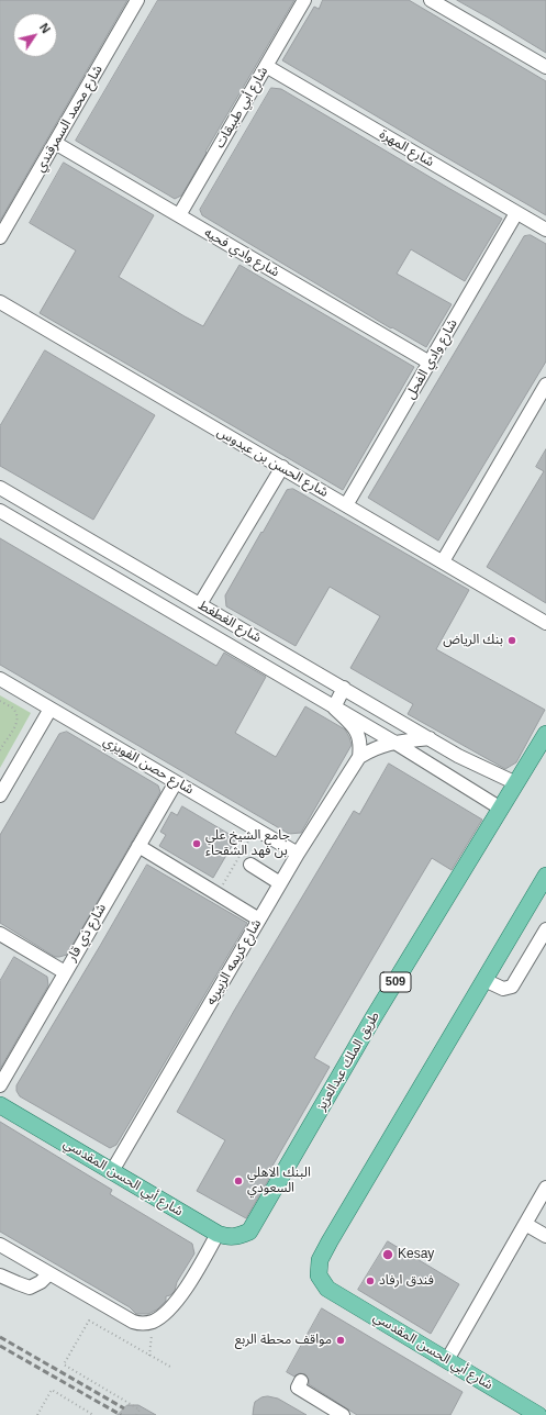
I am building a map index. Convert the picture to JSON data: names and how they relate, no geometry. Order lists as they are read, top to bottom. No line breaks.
{"streets":{"main road":["509","طريق الملك عبدالعزيز","شارع أبي الحسن المقدسي"],"street":["شارع أبي طبيقات","شارع محمد السمرقندي","شارع المهرة","شارع وادي فحيه","شارع وادي الفحل","شارع الحسن بن عبدوس","شارع الغطغط","شارع حصن الفويزي","شارع ذي قار","شارع كريمه الزبيريه"]},"crossings":[["شارع أبي طبيقات","شارع المهرة"],["شارع أبي طبيقات","شارع وادي فحيه"],["شارع محمد السمرقندي","شارع وادي فحيه"],["شارع المهرة","شارع وادي الفحل"],["شارع وادي فحيه","شارع وادي الفحل"],["شارع وادي الفحل","شارع الحسن بن عبدوس"],["شارع الغطغط","شارع كريمه الزبيريه"],["شارع الغطغط","طريق الملك عبدالعزيز"],["شارع حصن الفويزي","شارع ذي قار"],["شارع حصن الفويزي","شارع كريمه الزبيريه"],["شارع كريمه الزبيريه","شارع أبي الحسن المقدسي"],["طريق الملك عبدالعزيز","شارع أبي الحسن المقدسي"]],"places":["بنك الرياض","جامع الشيخ علي بن فهد الشقحاء","البنك الاهلي السعودي","Kesay","فندق ارفاد","مواقف محطة الربع"],"north":"top right"}
